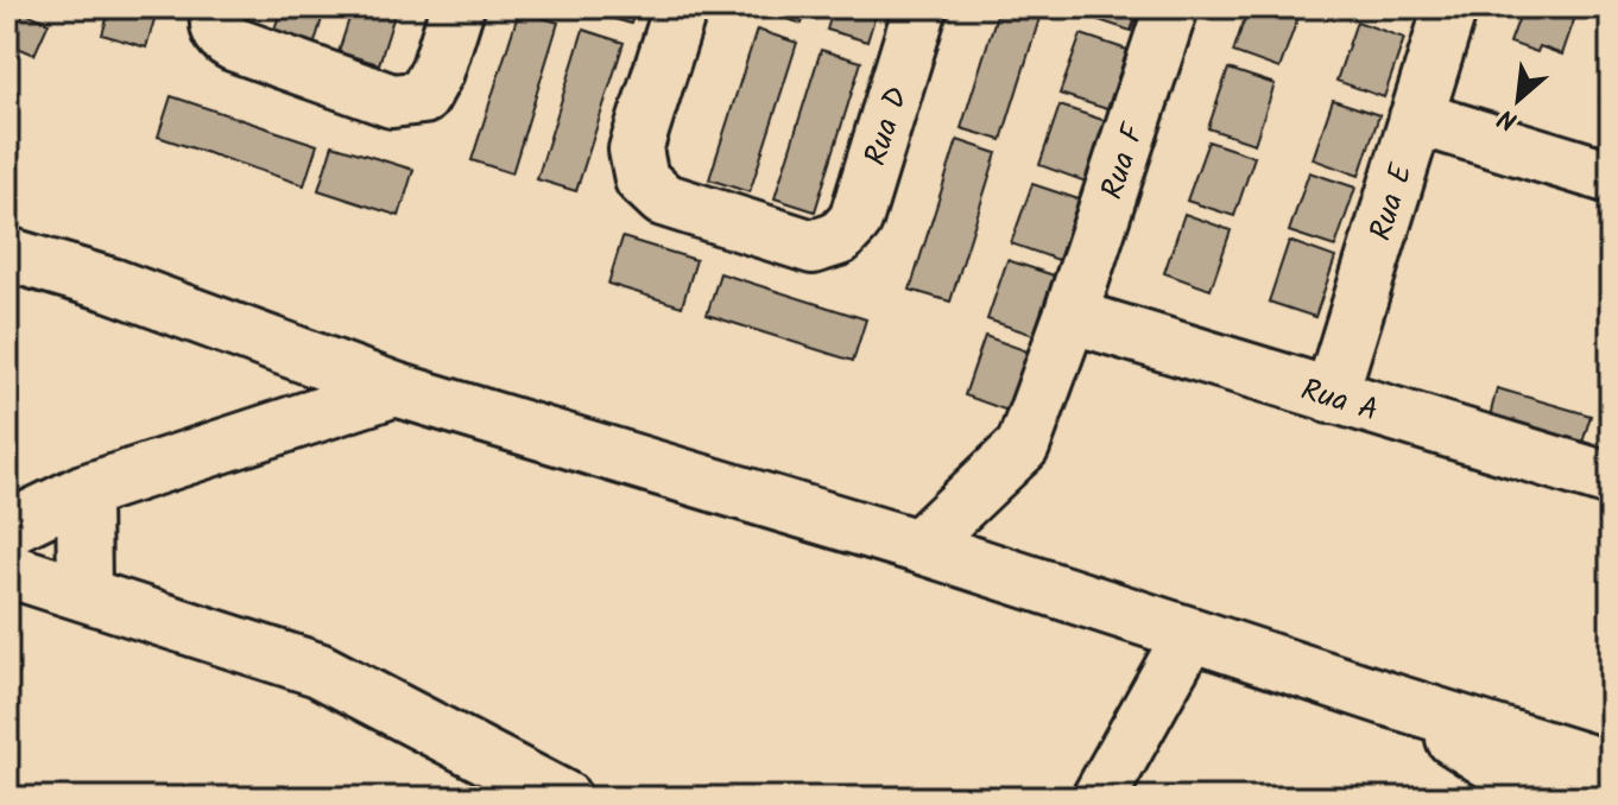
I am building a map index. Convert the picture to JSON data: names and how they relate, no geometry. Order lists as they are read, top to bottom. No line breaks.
{"streets":{"street":["Rua D","Rua F","Rua E","Rua A"]},"crossings":[["Rua F","Rua A"],["Rua E","Rua A"]],"north":"bottom left"}
